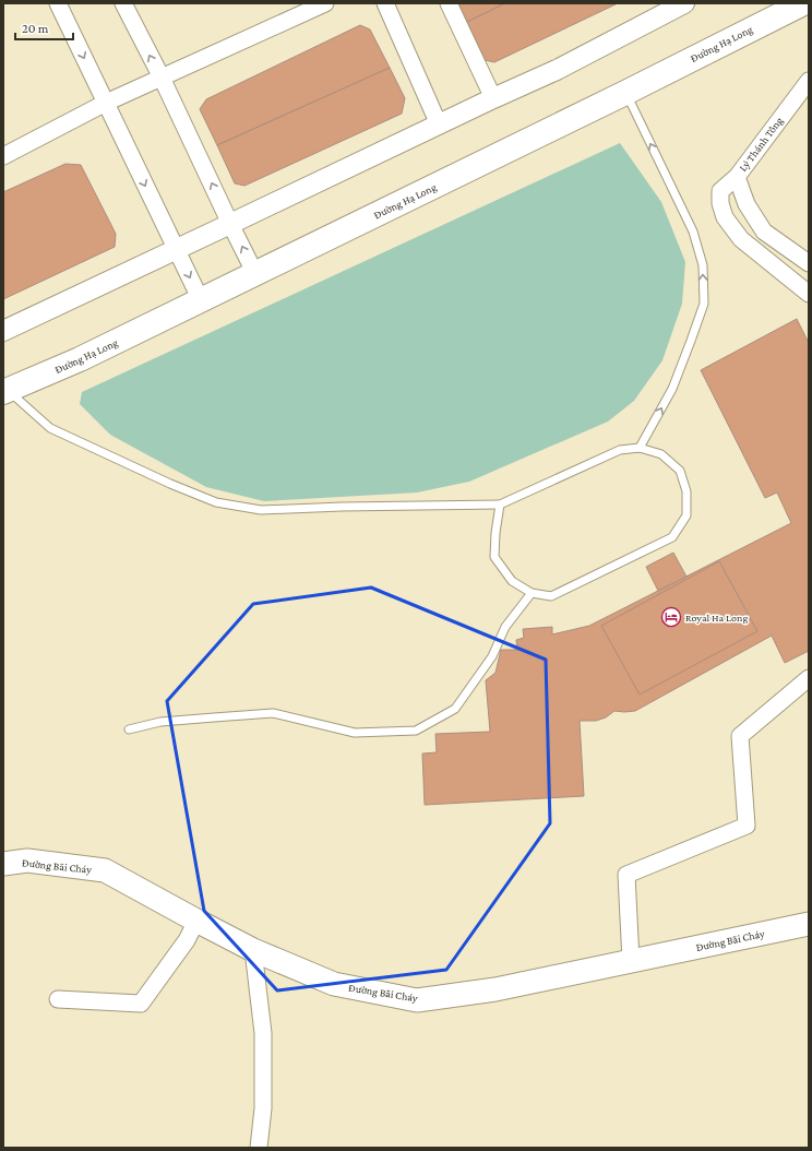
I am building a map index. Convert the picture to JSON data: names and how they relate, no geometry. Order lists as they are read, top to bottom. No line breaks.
{"streets":{"main road":["Đường Hạ Long","Đường Bãi Cháy"],"street":["Lý Thánh Tông"]},"places":{"hotel":["Royal Ha Long"]},"scale_bar":"20 m"}
